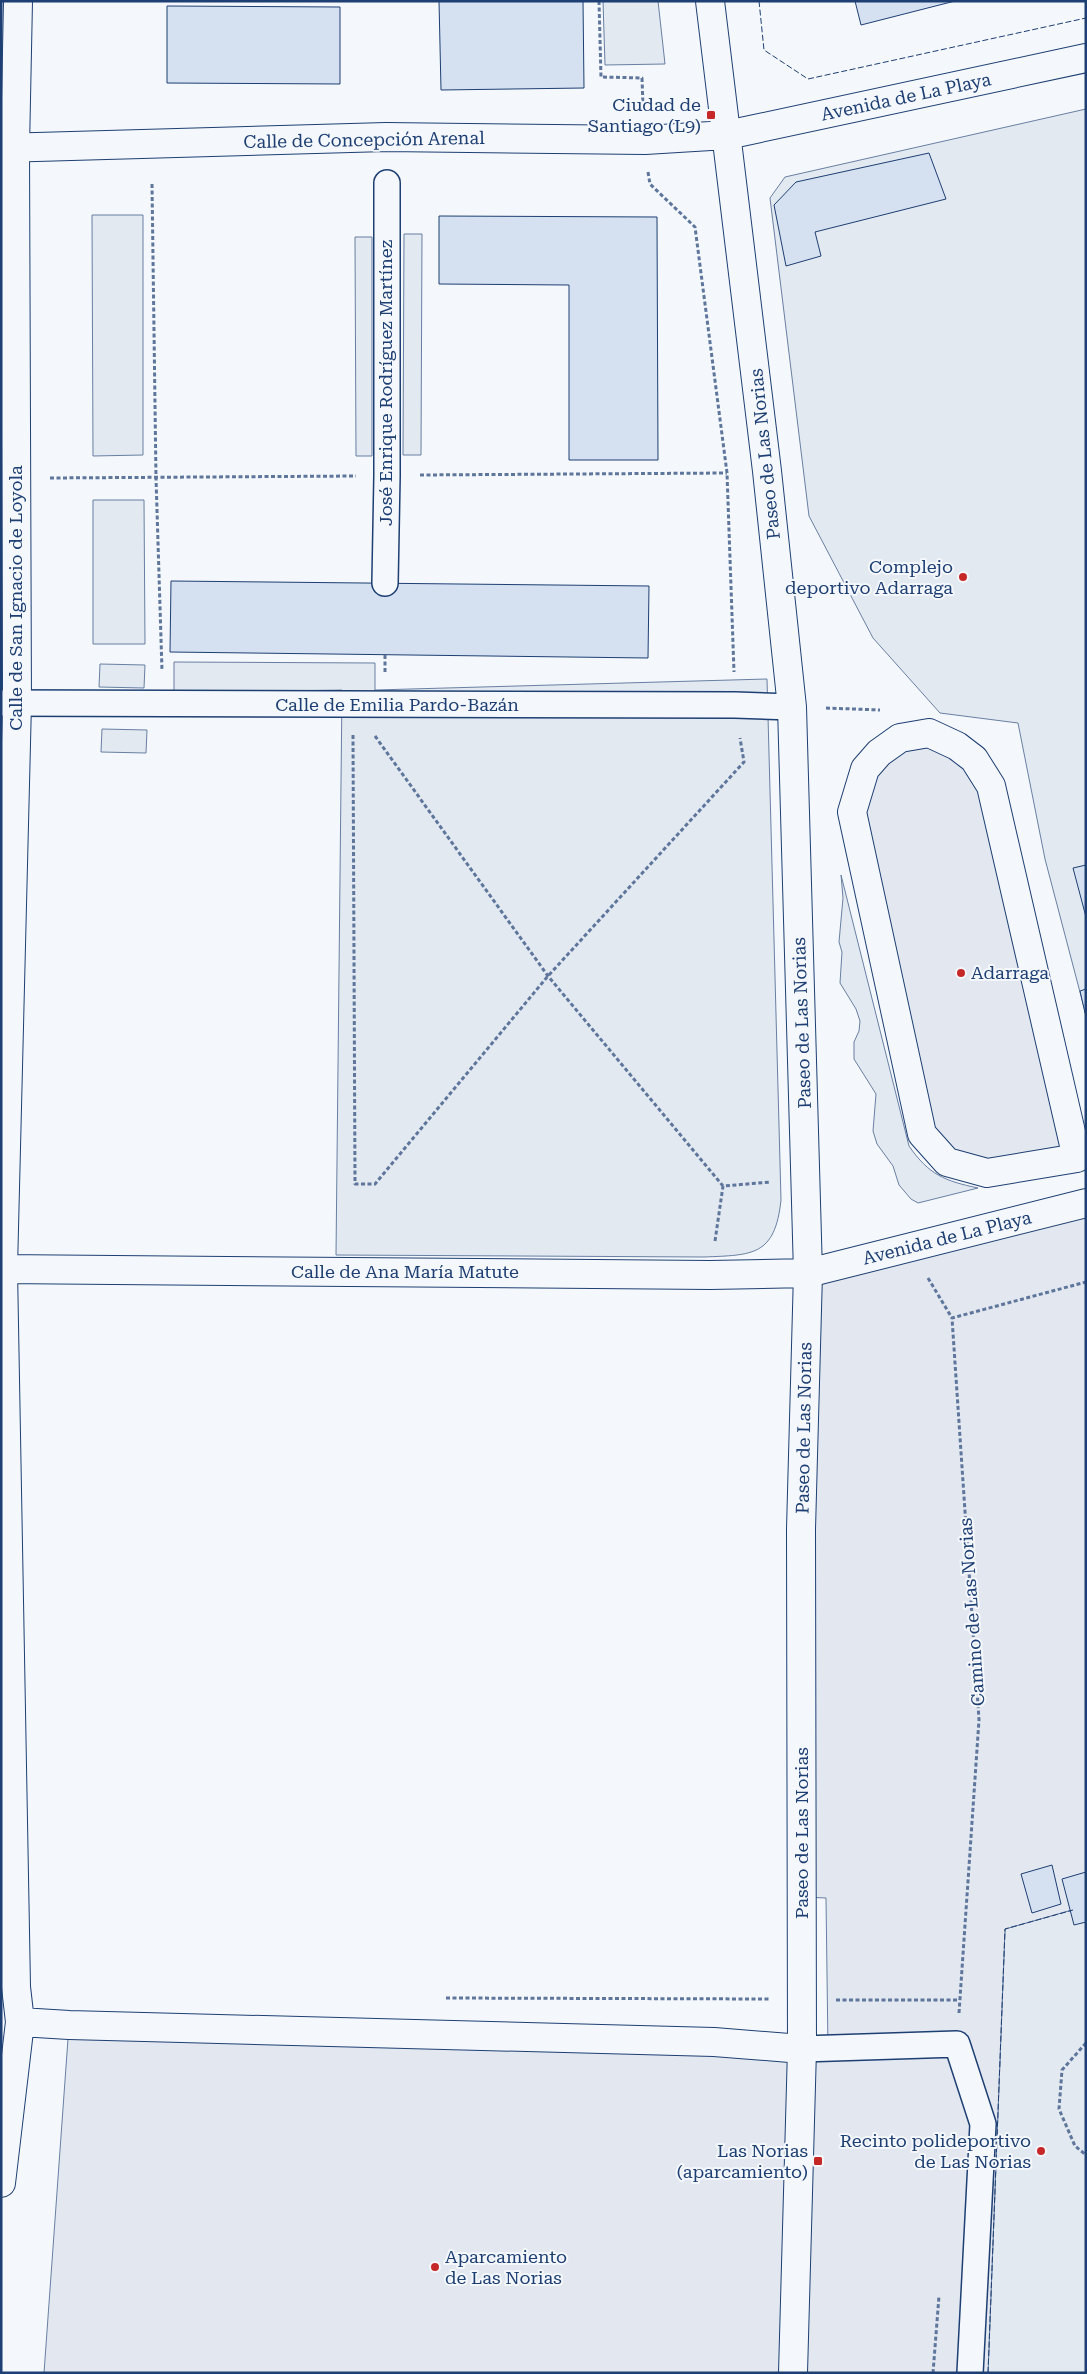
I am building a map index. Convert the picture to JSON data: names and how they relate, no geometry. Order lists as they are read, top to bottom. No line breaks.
{"streets":{"street":["Avenida de La Playa","Calle de Concepción Arenal","José Enrique Rodríguez Martínez","Paseo de Las Norias","Calle de San Ignacio de Loyola","Calle de Emilia Pardo-Bazán","Calle de Ana María Matute"],"path":["Camino de Las Norias"]},"crossings":[["Avenida de La Playa","Calle de Concepción Arenal"],["Avenida de La Playa","Paseo de Las Norias"],["Avenida de La Playa","Calle de Ana María Matute"],["Calle de Concepción Arenal","Paseo de Las Norias"],["Calle de Concepción Arenal","Calle de San Ignacio de Loyola"],["Paseo de Las Norias","Calle de Emilia Pardo-Bazán"],["Paseo de Las Norias","Calle de Ana María Matute"],["Calle de San Ignacio de Loyola","Calle de Emilia Pardo-Bazán"],["Calle de San Ignacio de Loyola","Calle de Ana María Matute"]],"places":{"transit":["Ciudad de Santiago (L9)","Las Norias (aparcamiento)"],"other":["Complejo deportivo Adarraga","Adarraga","Recinto polideportivo de Las Norias","Aparcamiento de Las Norias"]}}
